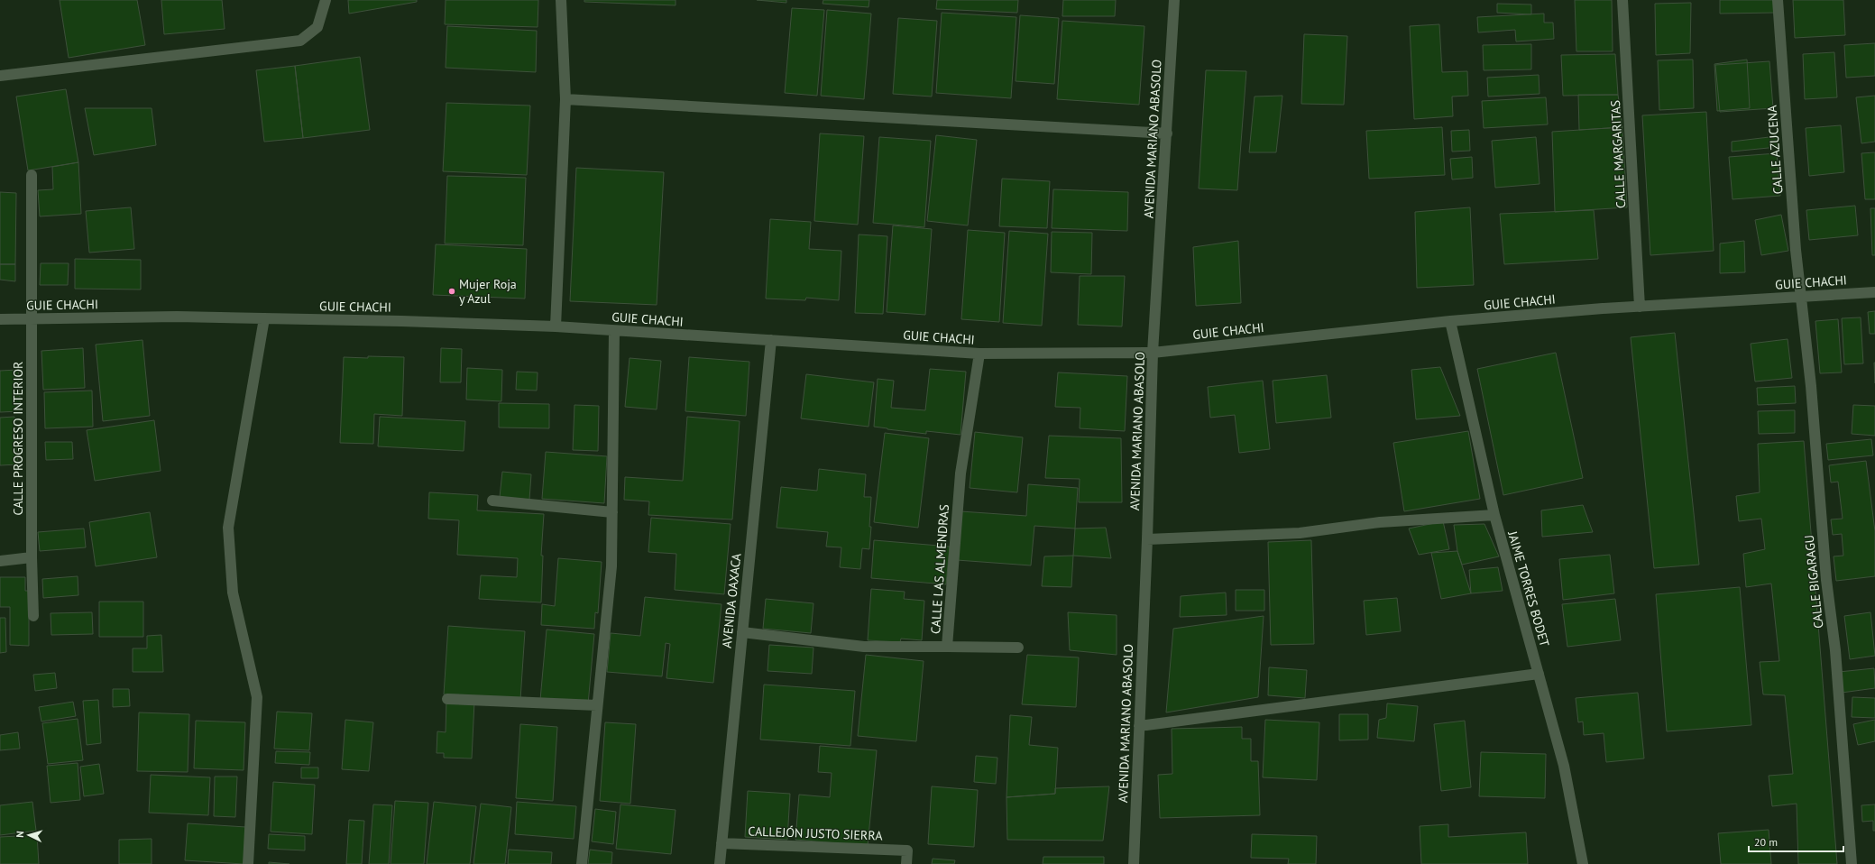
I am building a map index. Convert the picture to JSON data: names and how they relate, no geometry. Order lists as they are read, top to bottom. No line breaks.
{"streets":{"street":["AVENIDA MARIANO ABASOLO","CALLE AZUCENA","CALLE MARGARITAS","GUIE CHACHI","CALLE PROGRESO INTERIOR","CALLE LAS ALMENDRAS","CALLE BIGARAGU","JAIME TORRES BODET","AVENIDA OAXACA","CALLEJÓN JUSTO SIERRA"]},"crossings":[["AVENIDA MARIANO ABASOLO","GUIE CHACHI"],["CALLE AZUCENA","GUIE CHACHI"],["CALLE AZUCENA","CALLE BIGARAGU"],["CALLE MARGARITAS","GUIE CHACHI"],["GUIE CHACHI","CALLE PROGRESO INTERIOR"],["GUIE CHACHI","CALLE LAS ALMENDRAS"],["GUIE CHACHI","CALLE BIGARAGU"],["GUIE CHACHI","JAIME TORRES BODET"],["GUIE CHACHI","AVENIDA OAXACA"],["CALLE LAS ALMENDRAS","AVENIDA OAXACA"],["AVENIDA OAXACA","CALLEJÓN JUSTO SIERRA"]],"places":["Mujer Roja y Azul"],"scale_bar":"20 m","north":"left"}
